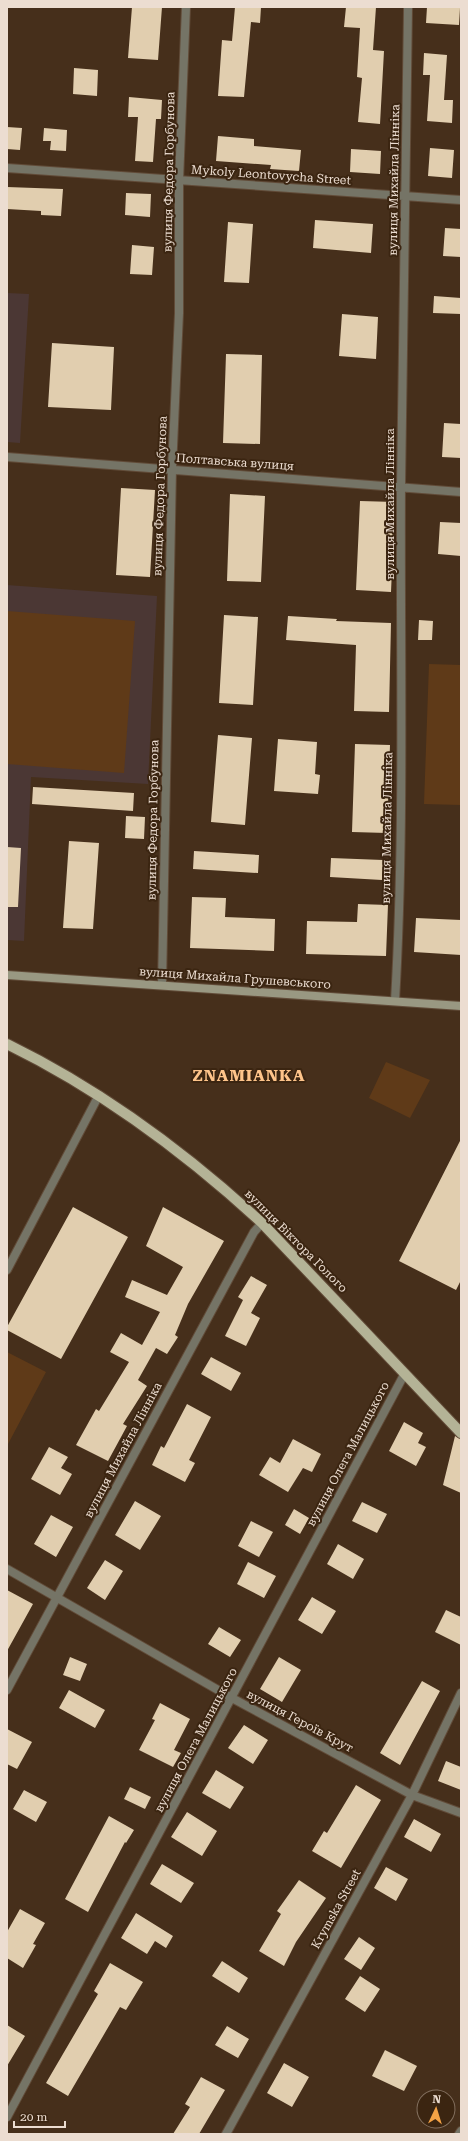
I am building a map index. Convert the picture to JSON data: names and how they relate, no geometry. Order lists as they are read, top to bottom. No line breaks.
{"streets":{"main road":["вулиця Михайла Грушевського","вулиця Віктора Голого"],"street":["вулиця Федора Горбунова","Mykoly Leontovycha Street","вулиця Михайла Лінніка","Полтавська вулиця","вулиця Олега Малицького","вулиця Героїв Крут","Krymska Street"]},"crossings":[["вулиця Федора Горбунова","Mykoly Leontovycha Street"],["вулиця Федора Горбунова","Полтавська вулиця"],["вулиця Федора Горбунова","вулиця Михайла Грушевського"],["Mykoly Leontovycha Street","вулиця Михайла Лінніка"],["вулиця Михайла Лінніка","Полтавська вулиця"],["вулиця Михайла Лінніка","вулиця Михайла Грушевського"],["вулиця Михайла Лінніка","вулиця Віктора Голого"],["вулиця Михайла Лінніка","вулиця Героїв Крут"],["вулиця Віктора Голого","вулиця Олега Малицького"],["вулиця Олега Малицького","вулиця Героїв Крут"],["вулиця Героїв Крут","Krymska Street"]],"districts":["ZNAMIANKA"],"scale_bar":"20 m","north":"top"}
